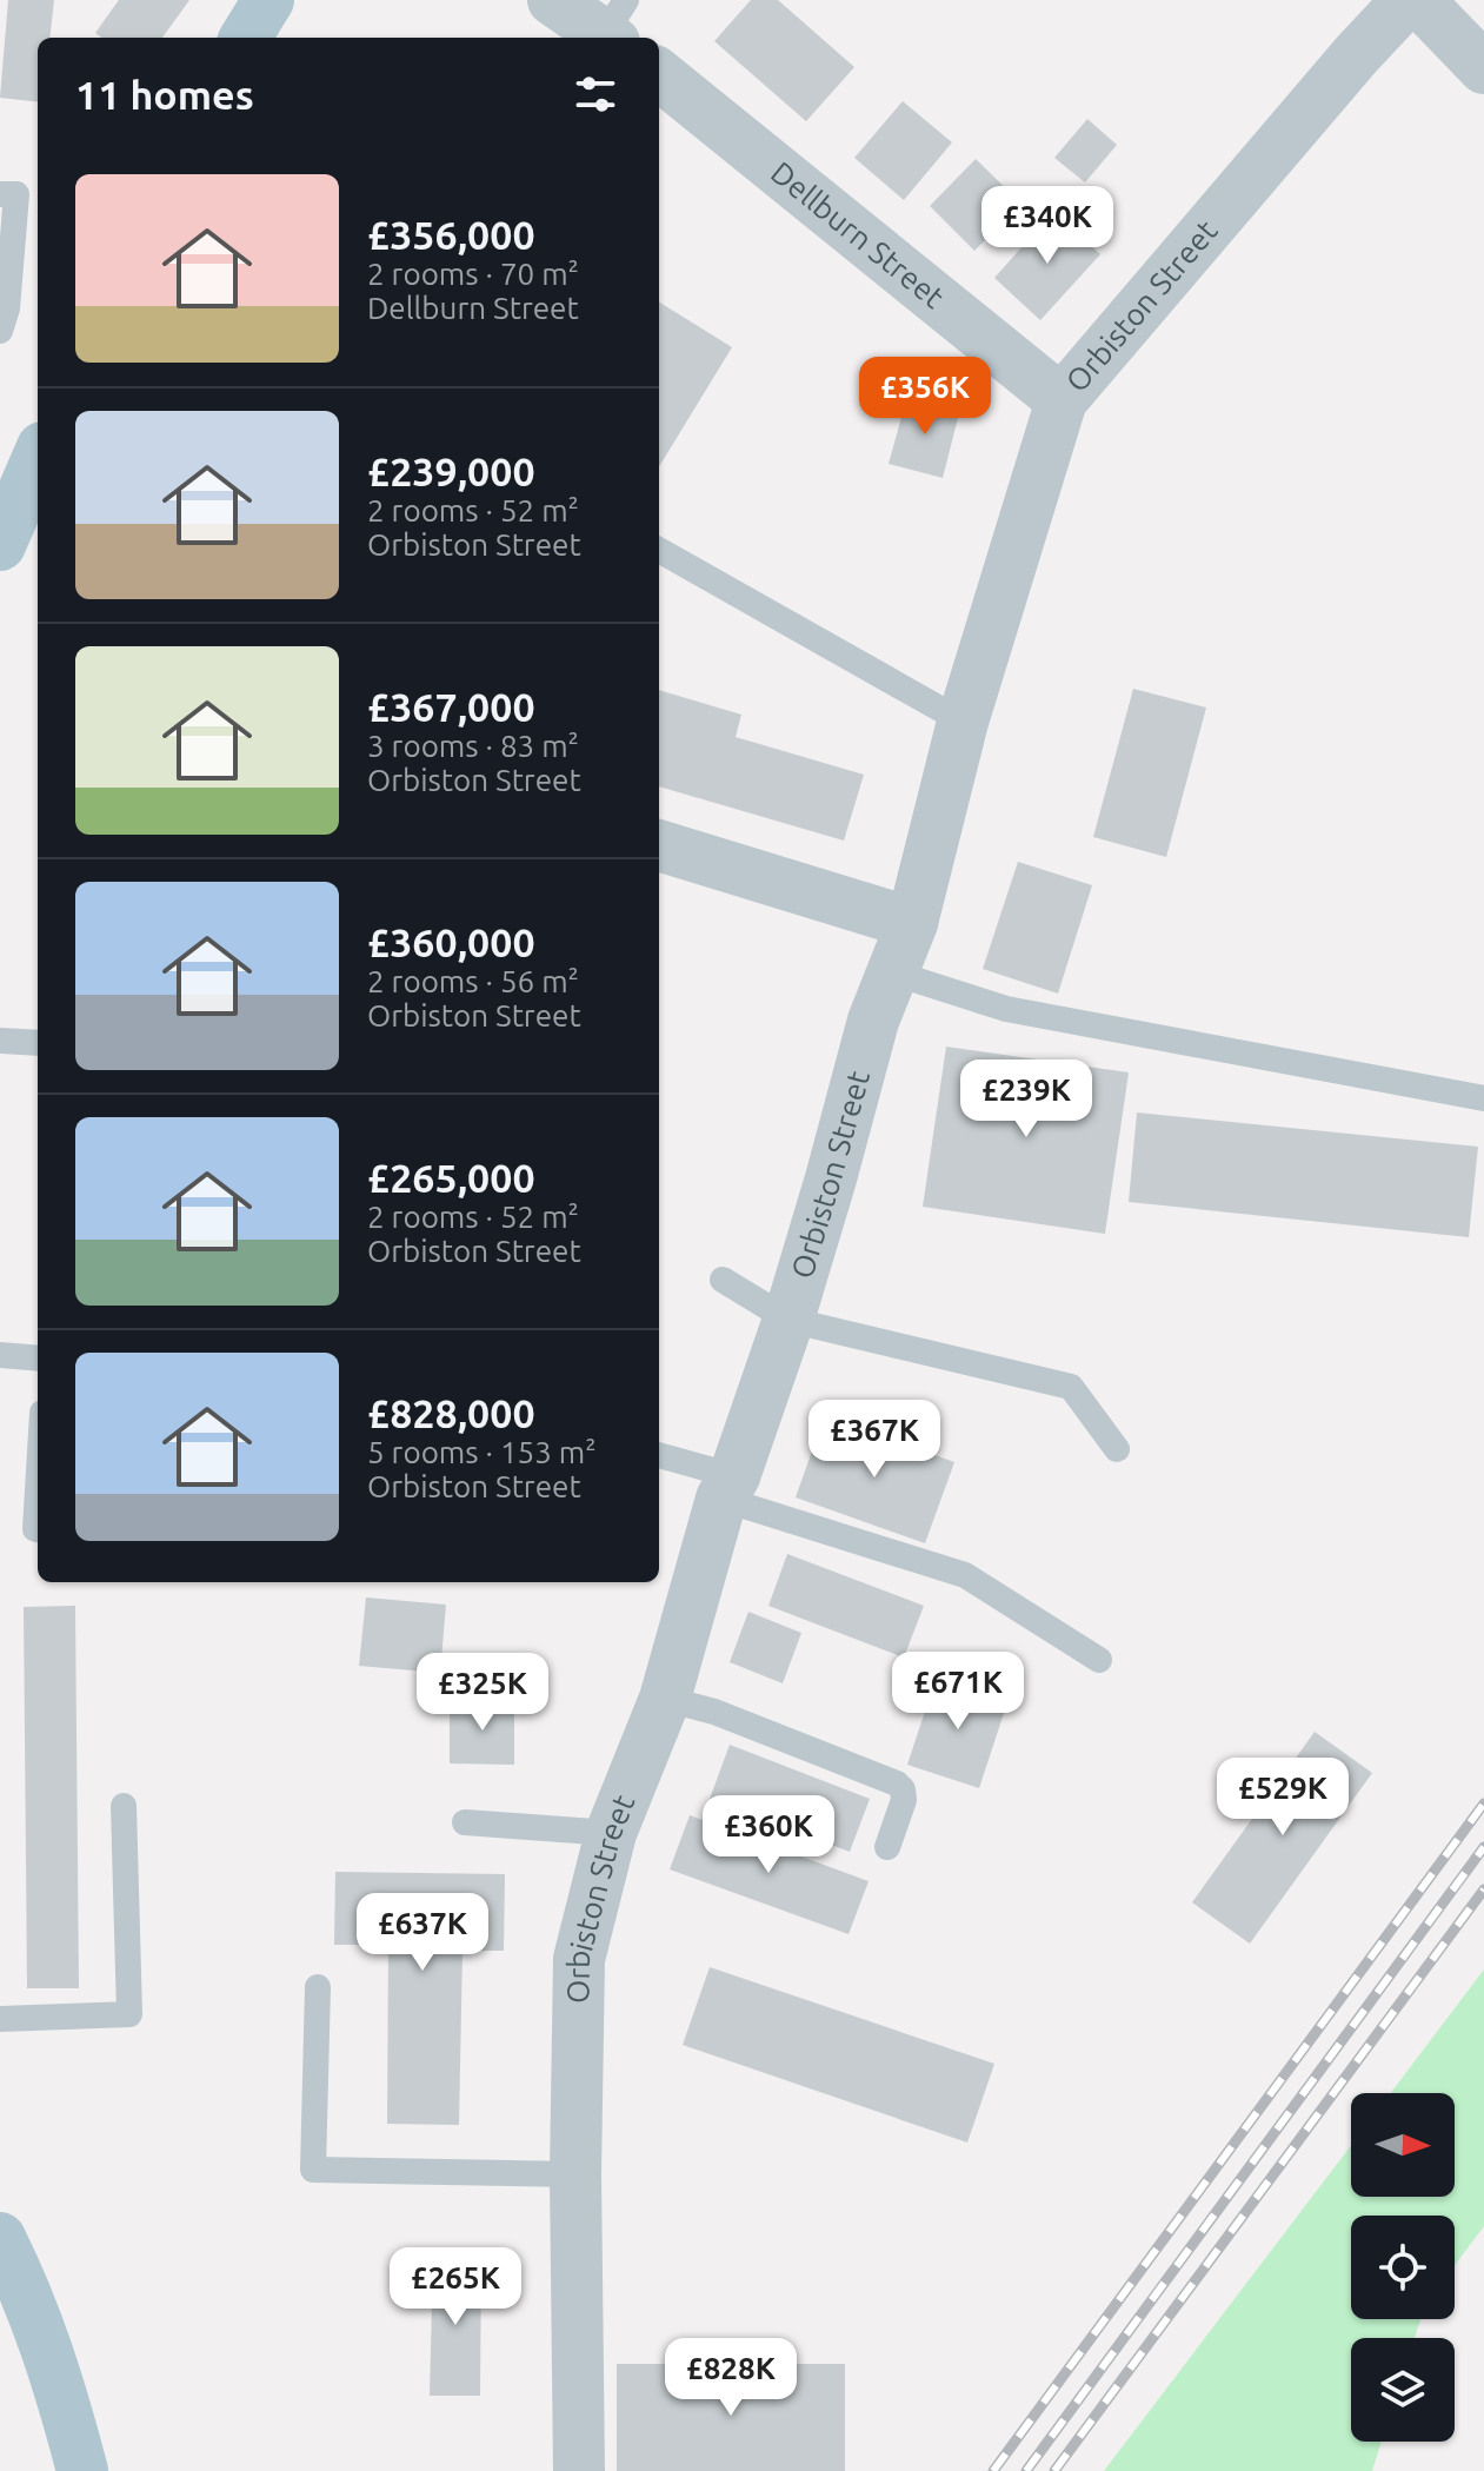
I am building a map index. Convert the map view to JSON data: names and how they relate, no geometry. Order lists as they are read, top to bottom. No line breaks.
{"streets":{"street":["Dellburn Street","Orbiston Street"]},"crossings":[["Dellburn Street","Orbiston Street"]],"north":"right","page":{"heading":"11 homes","list":[{"name":"£356,000","note":"2 rooms · 70 m² · Dellburn Street"},{"name":"£239,000","note":"2 rooms · 52 m² · Orbiston Street"},{"name":"£367,000","note":"3 rooms · 83 m² · Orbiston Street"},{"name":"£360,000","note":"2 rooms · 56 m² · Orbiston Street"},{"name":"£265,000","note":"2 rooms · 52 m² · Orbiston Street"},{"name":"£828,000","note":"5 rooms · 153 m² · Orbiston Street"}],"price":["£340K","£356K","£239K","£367K","£671K","£325K","£529K","£360K","£637K","£265K","£828K"]}}
